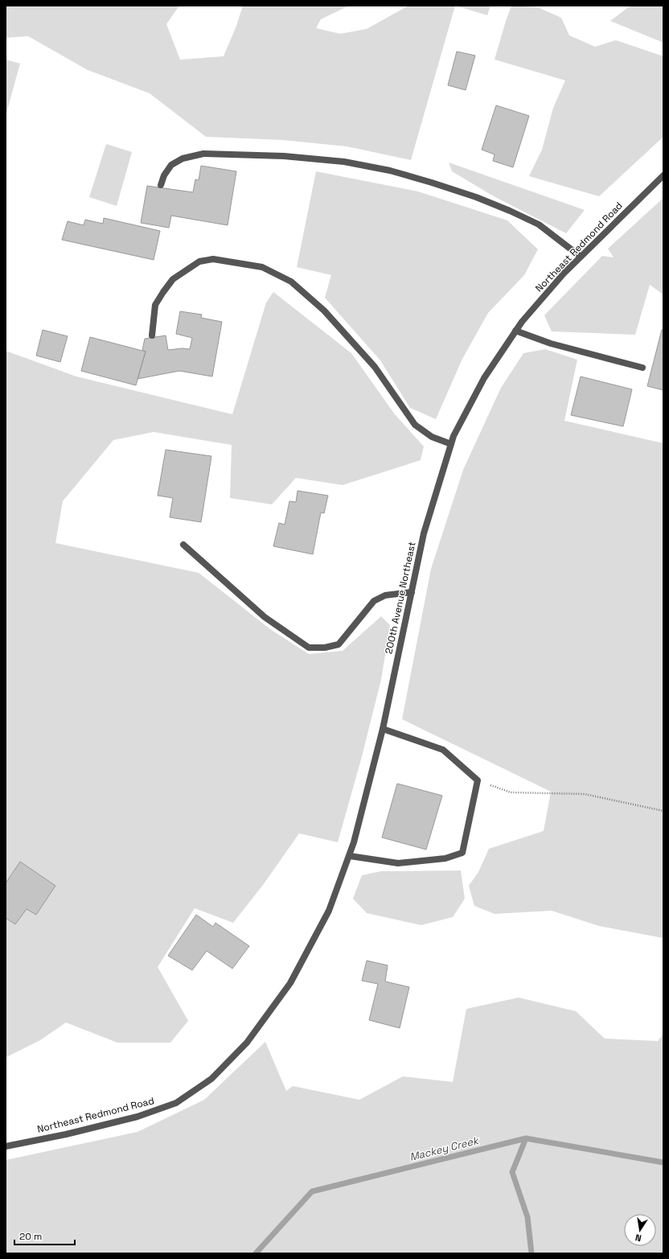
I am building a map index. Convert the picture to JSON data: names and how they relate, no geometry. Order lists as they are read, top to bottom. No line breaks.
{"streets":{"street":["Northeast Redmond Road","200th Avenue Northeast"]},"crossings":[["Northeast Redmond Road","200th Avenue Northeast"]],"water":["Mackey Creek"],"scale_bar":"20 m","north":"bottom"}
